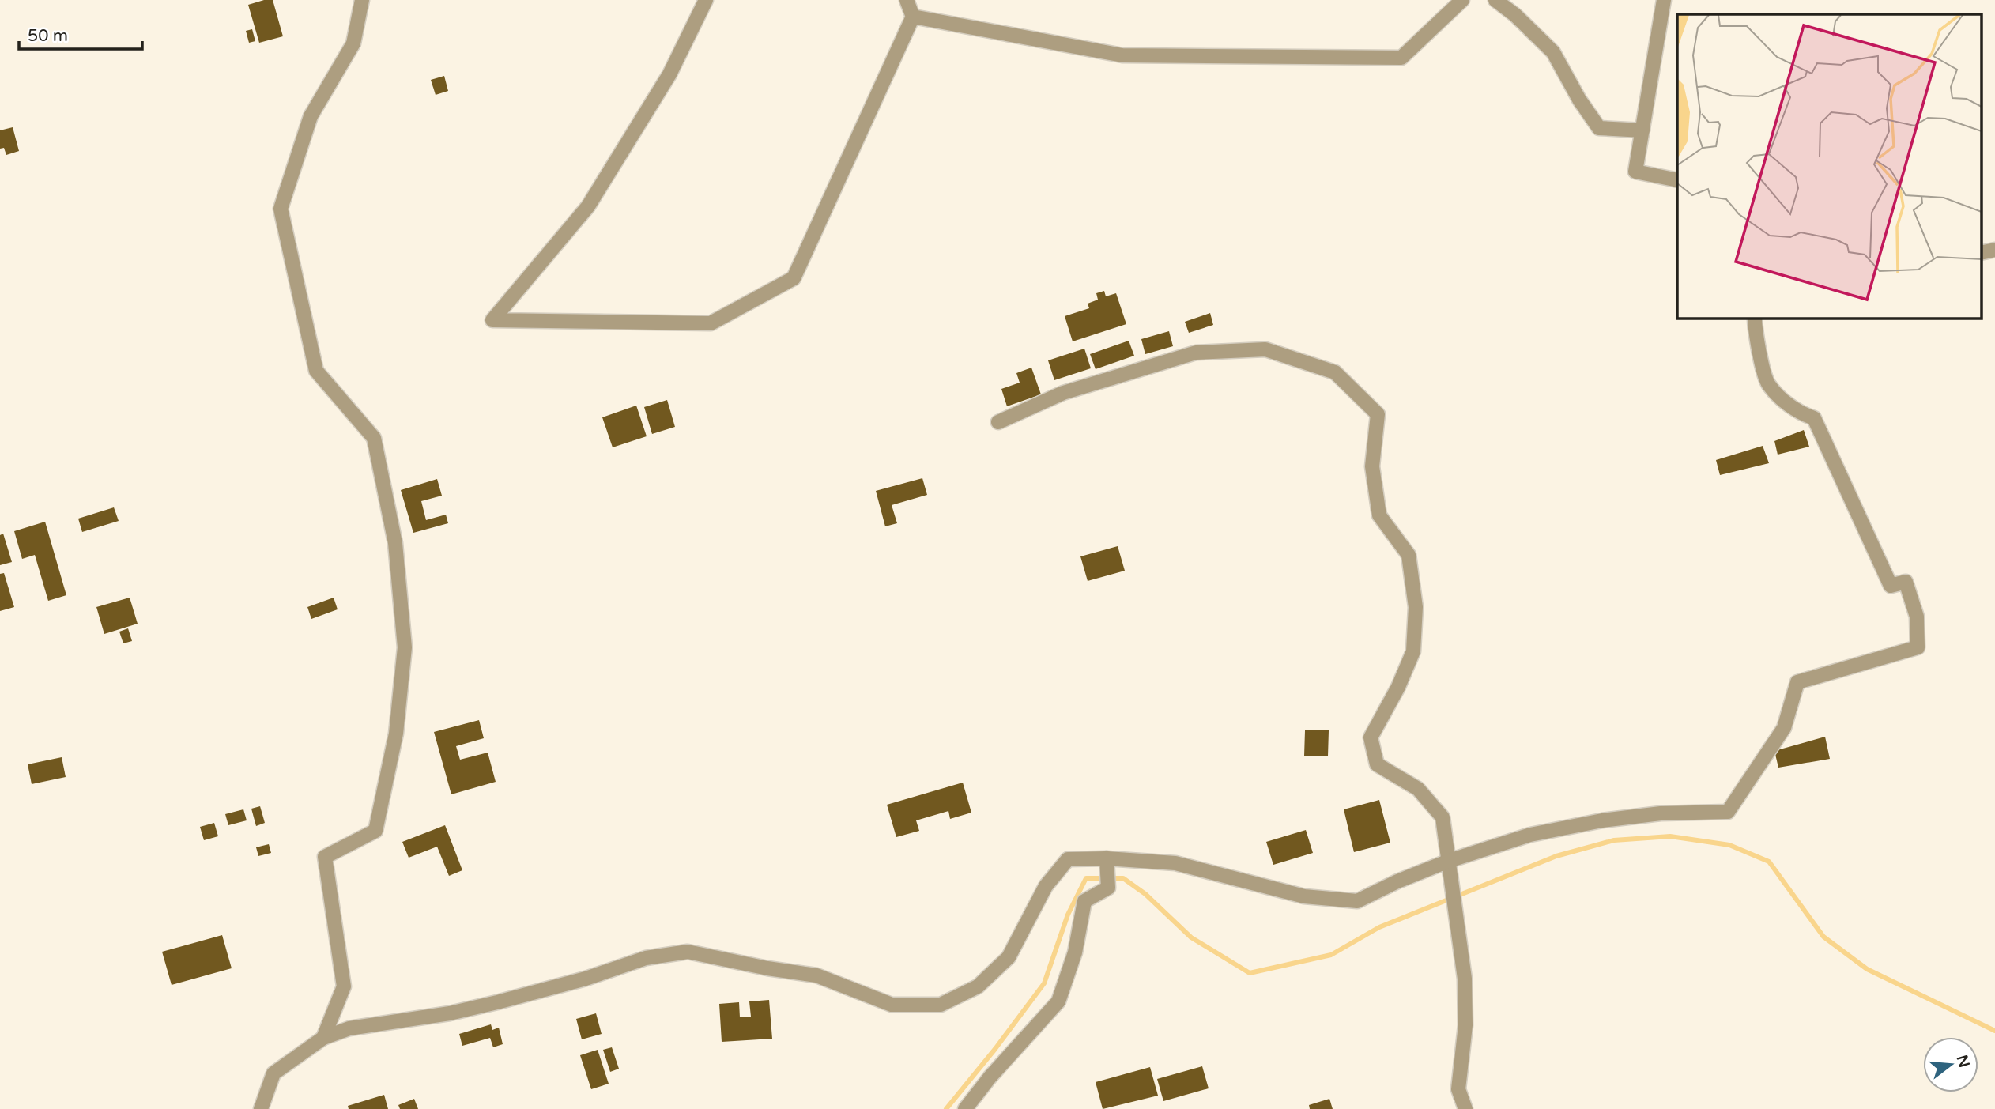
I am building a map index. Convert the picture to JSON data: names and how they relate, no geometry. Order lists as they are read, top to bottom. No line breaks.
{"scale_bar":"50 m","north":"right"}
